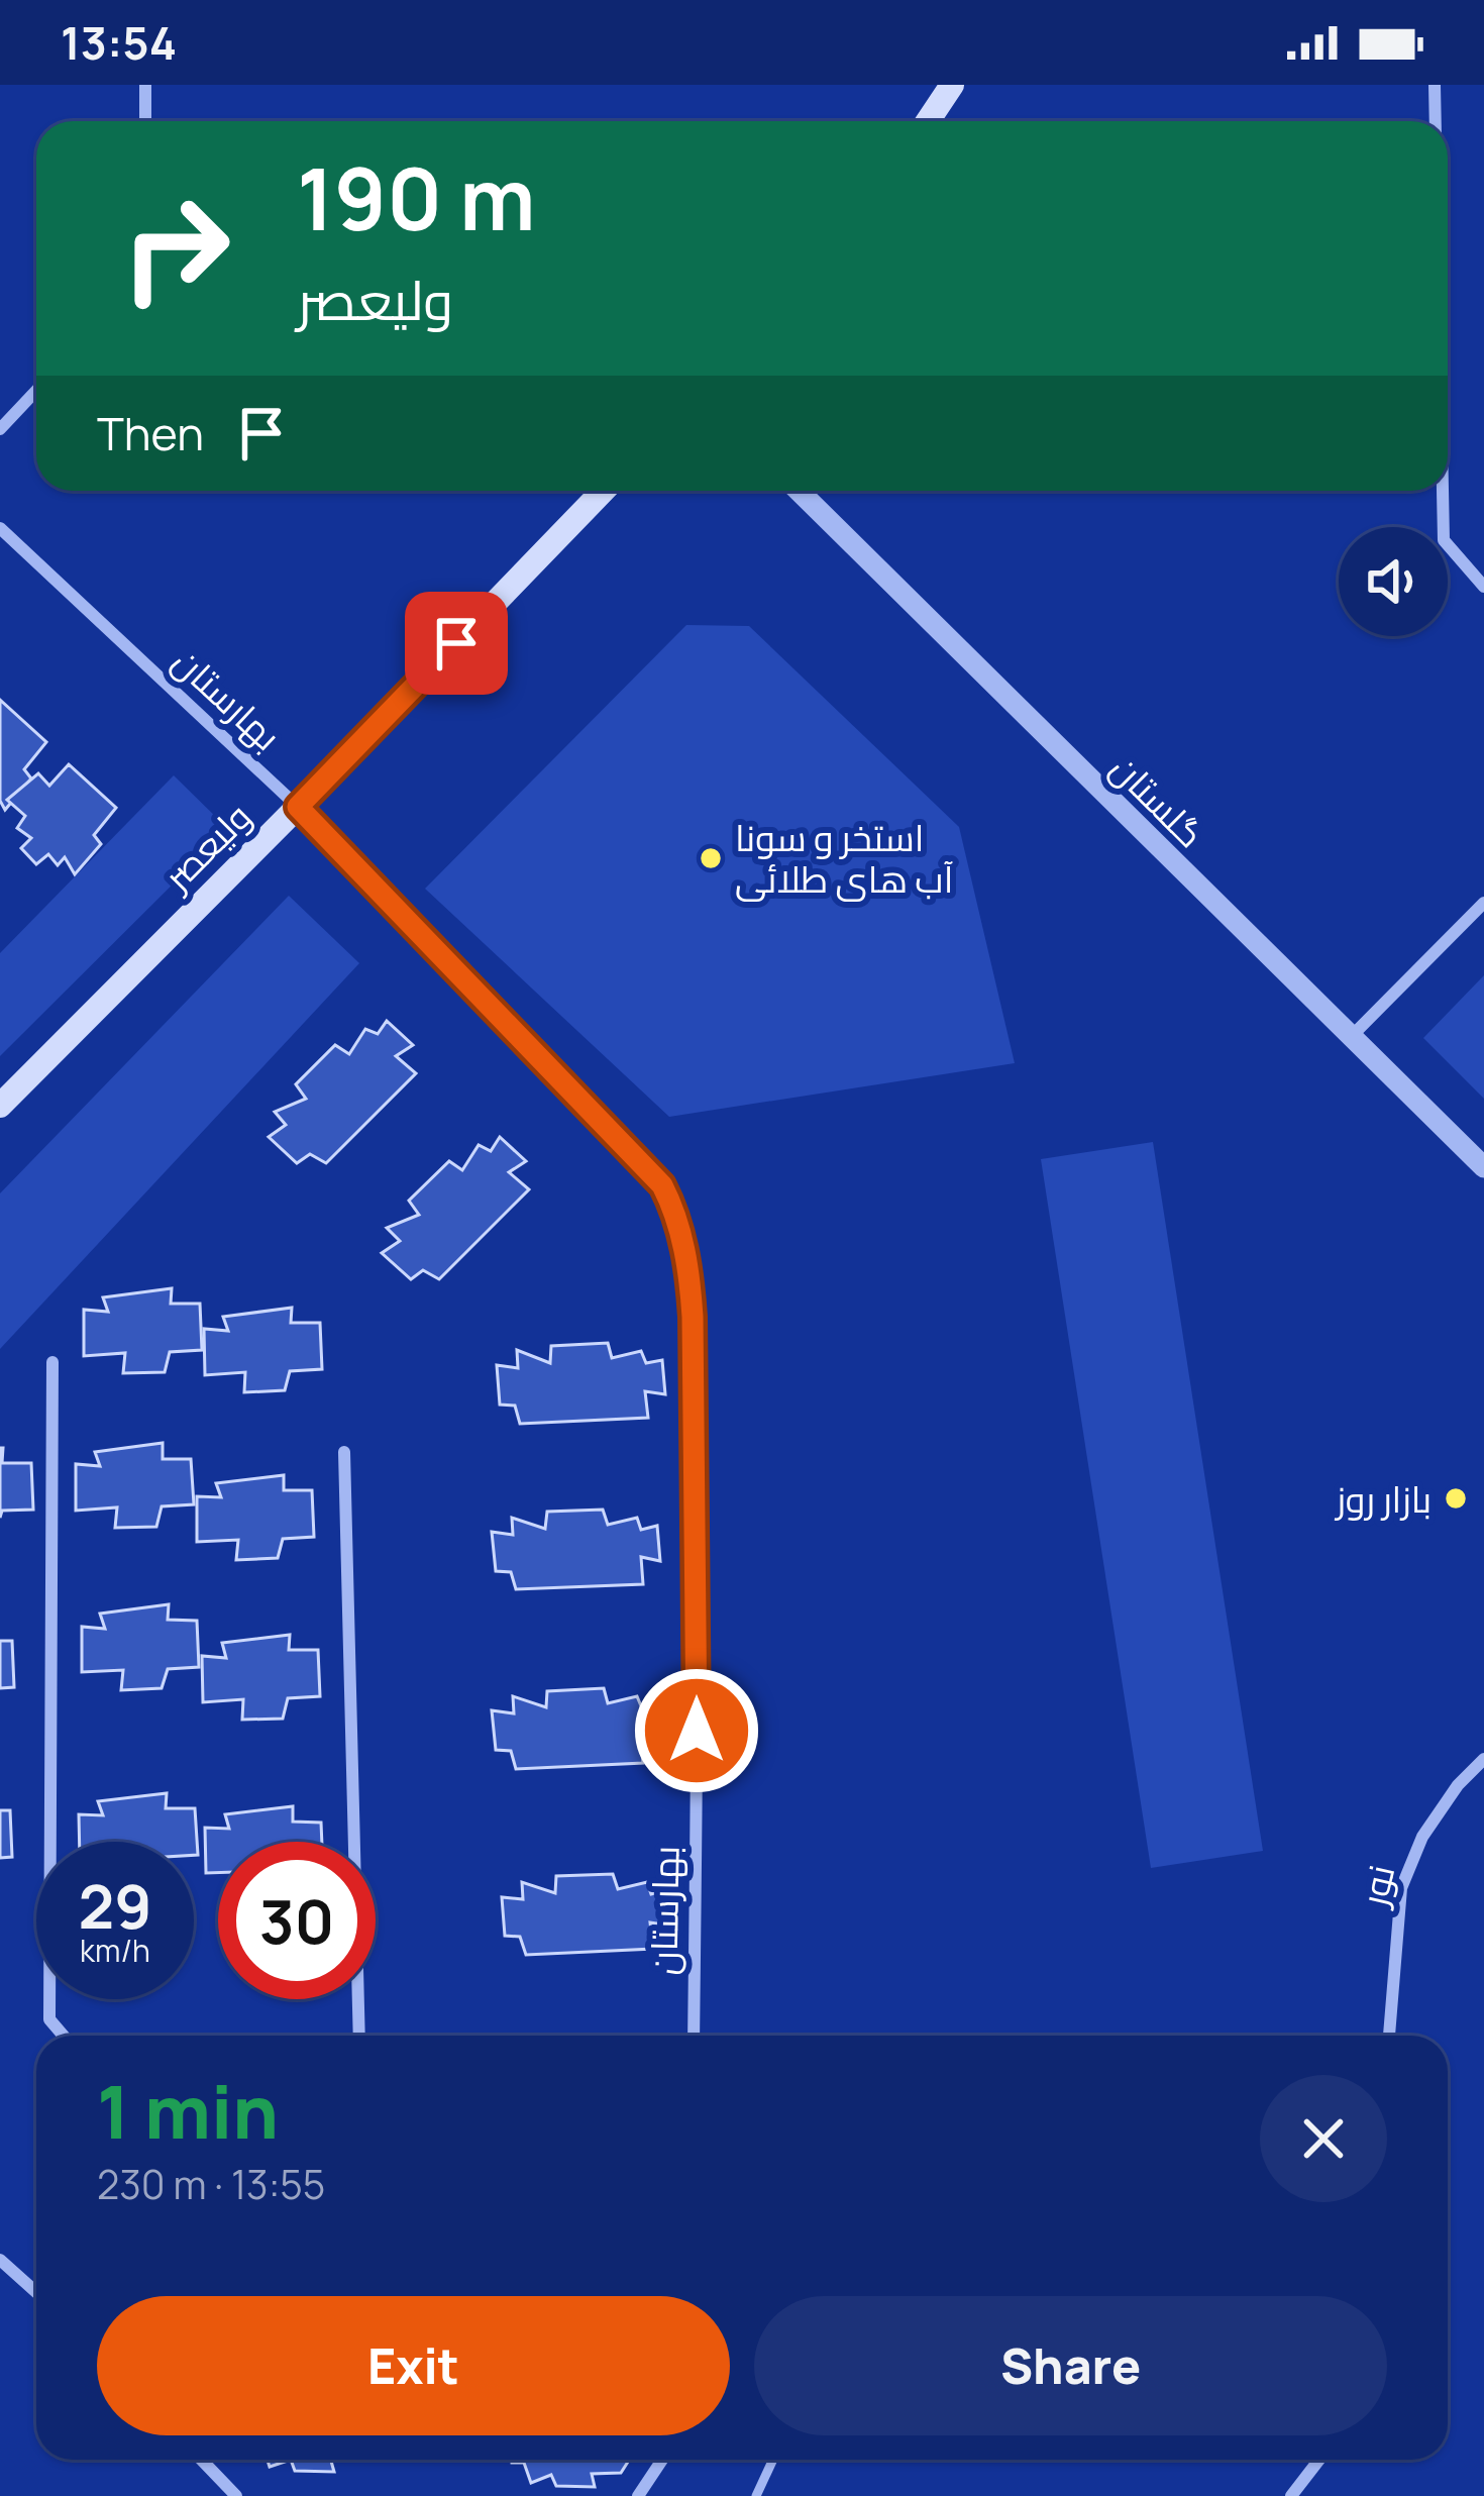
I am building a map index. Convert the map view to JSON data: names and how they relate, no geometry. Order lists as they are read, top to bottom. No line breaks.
{"streets":{"main road":["ولیعصر"],"street":["بهارستان","گلستان","نور"]},"crossings":[["بهارستان","ولیعصر"]],"places":["استخر و سونا آب های طلائی","بازار روز"],"page":{"status":"13:54","turn":["190 m","ولیعصر"],"then":"Then","speed":"29 km/h","limit":"30","heading":["1 min","230 m · 13:55"],"buttons":["Exit","Share"]}}
